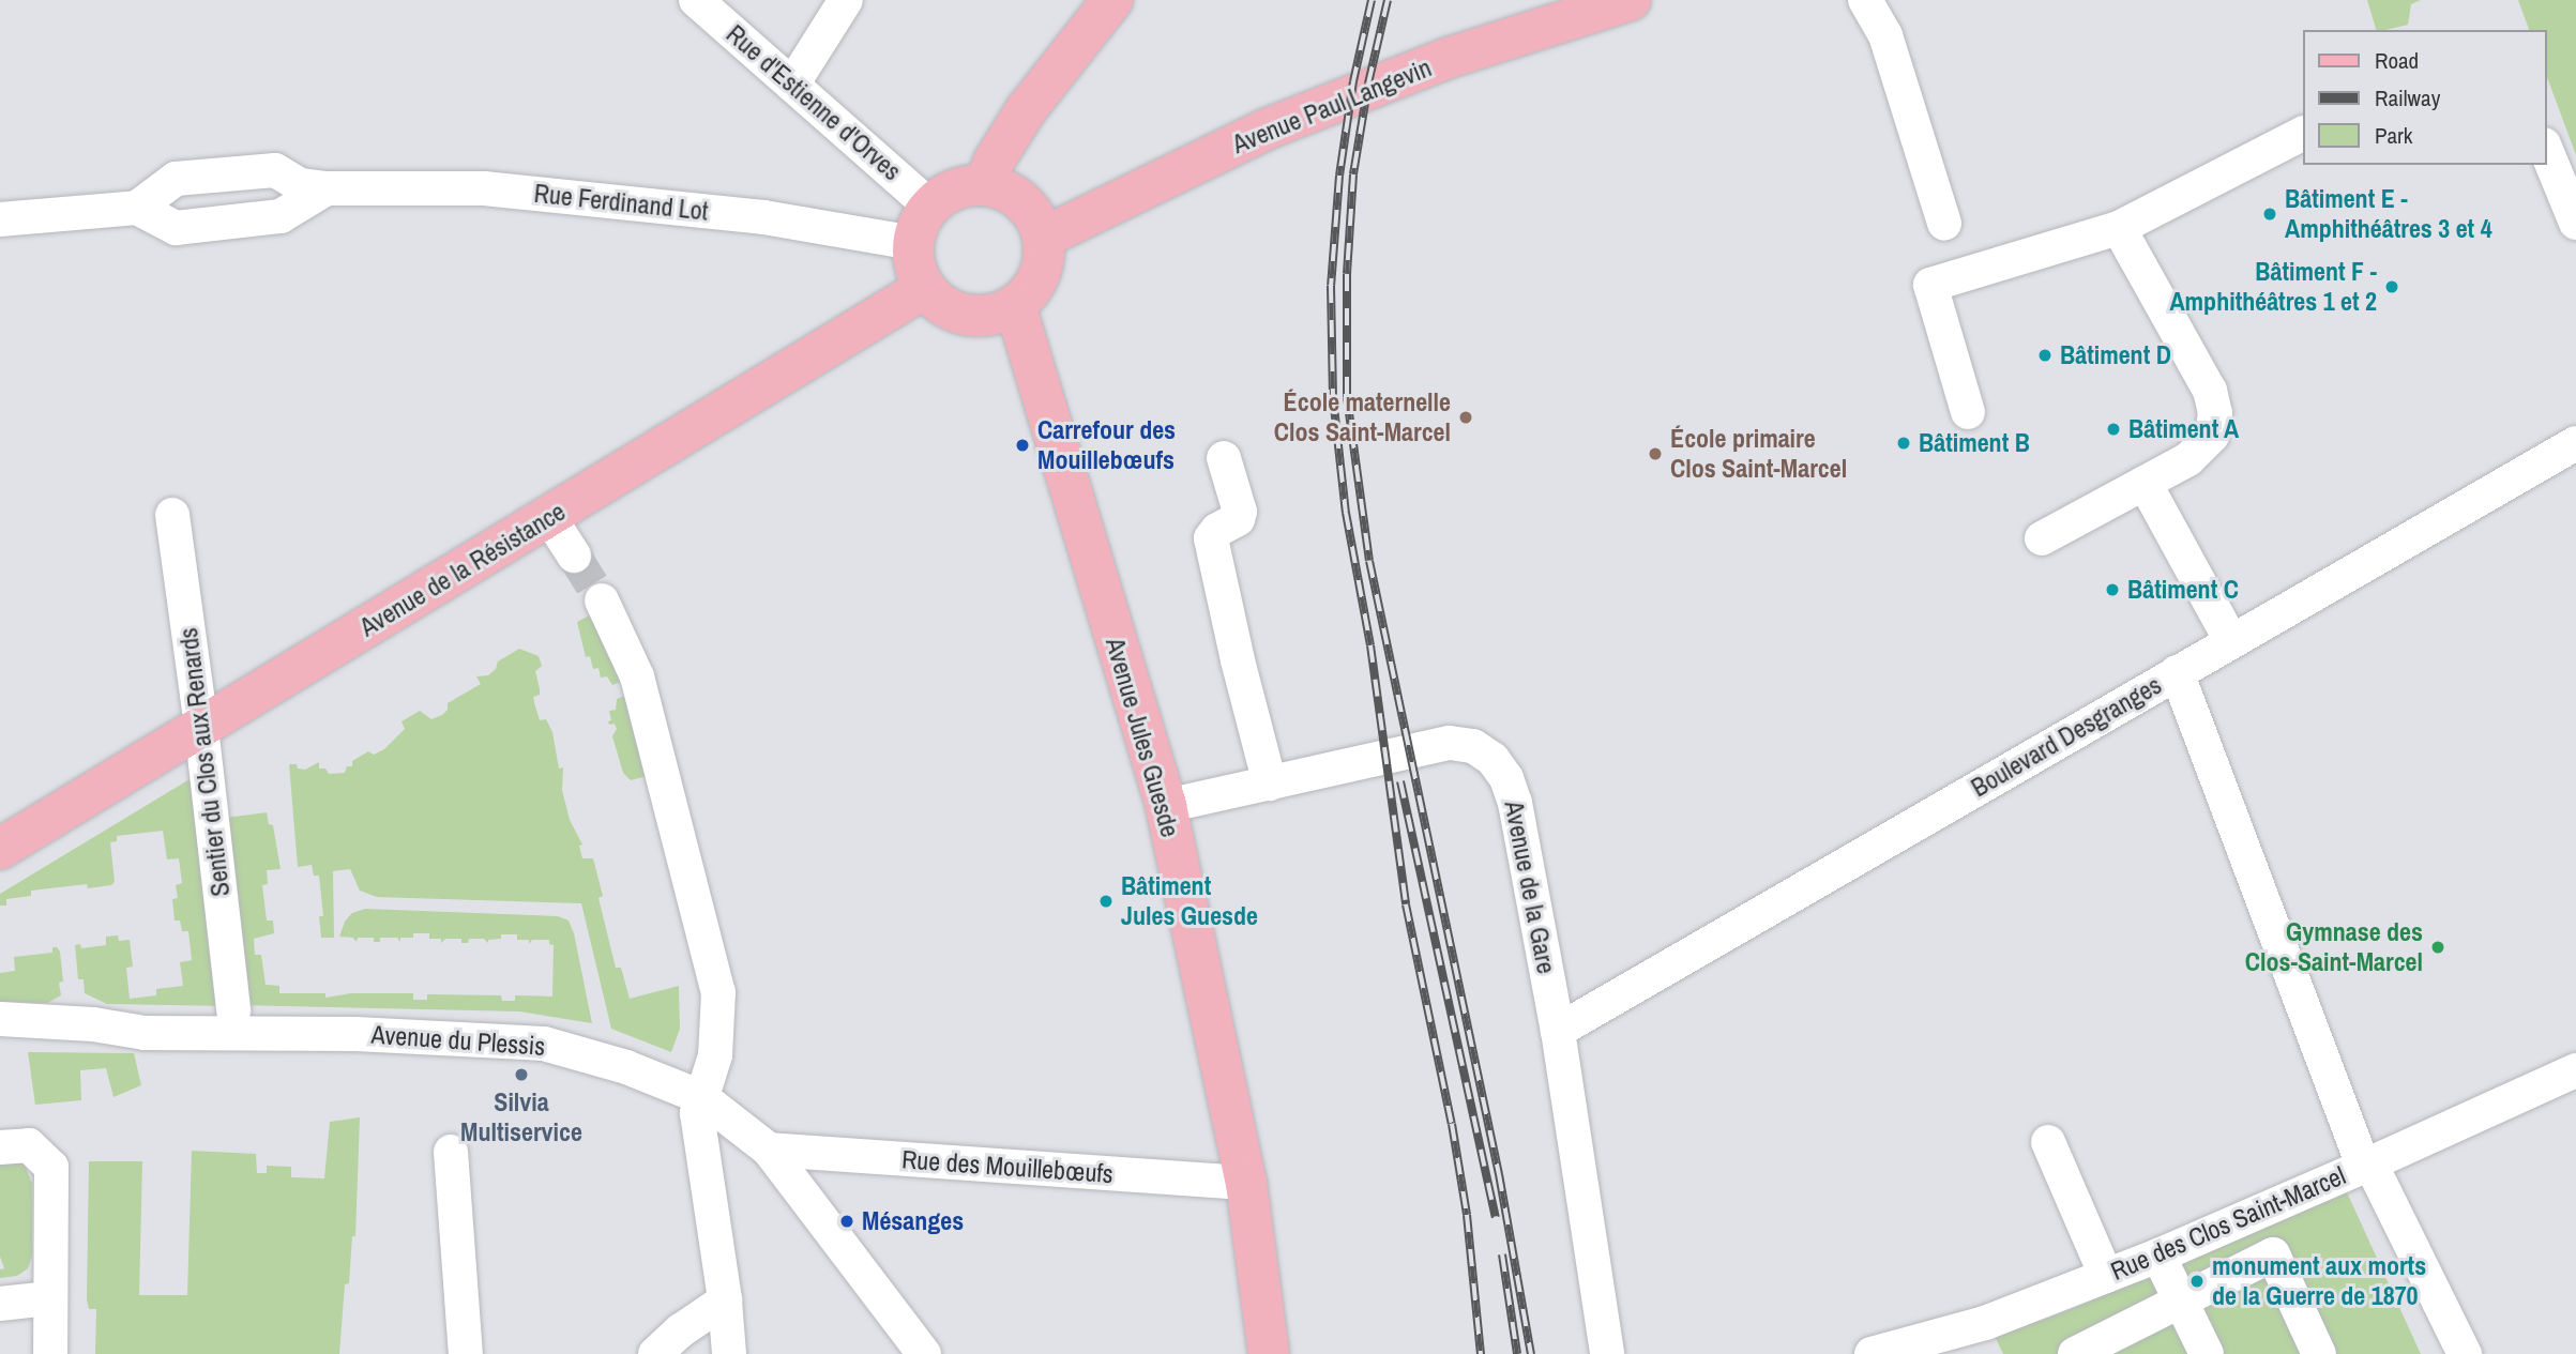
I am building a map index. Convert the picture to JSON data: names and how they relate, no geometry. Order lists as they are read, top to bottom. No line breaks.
{"streets":{"main road":["Avenue Paul Langevin","Avenue de la Résistance","Avenue Jules Guesde"],"street":["Rue d'Estienne d'Orves","Rue Ferdinand Lot","Boulevard Desgranges","Sentier du Clos aux Renards","Avenue de la Gare","Avenue du Plessis","Rue des Mouillebœufs","Rue des Clos Saint-Marcel"]},"crossings":[["Rue d'Estienne d'Orves","Avenue Paul Langevin"],["Rue d'Estienne d'Orves","Rue Ferdinand Lot"],["Rue d'Estienne d'Orves","Avenue de la Résistance"],["Rue d'Estienne d'Orves","Avenue Jules Guesde"],["Avenue Paul Langevin","Rue Ferdinand Lot"],["Avenue Paul Langevin","Avenue de la Résistance"],["Avenue Paul Langevin","Avenue Jules Guesde"],["Rue Ferdinand Lot","Avenue de la Résistance"],["Rue Ferdinand Lot","Avenue Jules Guesde"],["Avenue de la Résistance","Avenue Jules Guesde"],["Avenue de la Résistance","Sentier du Clos aux Renards"],["Boulevard Desgranges","Avenue de la Gare"],["Avenue Jules Guesde","Avenue de la Gare"],["Avenue Jules Guesde","Rue des Mouillebœufs"],["Avenue du Plessis","Rue des Mouillebœufs"]],"places":["Bâtiment E - Amphithéâtres 3 et 4","Bâtiment F - Amphithéâtres 1 et 2","Bâtiment D","École maternelle Clos Saint-Marcel","Bâtiment A","Bâtiment B","Carrefour des Mouillebœufs","École primaire Clos Saint-Marcel","Bâtiment C","Bâtiment Jules Guesde","Gymnase des Clos-Saint-Marcel","Silvia Multiservice","Mésanges","monument aux morts de la Guerre de 1870"],"legend":["Road","Railway","Park"]}
